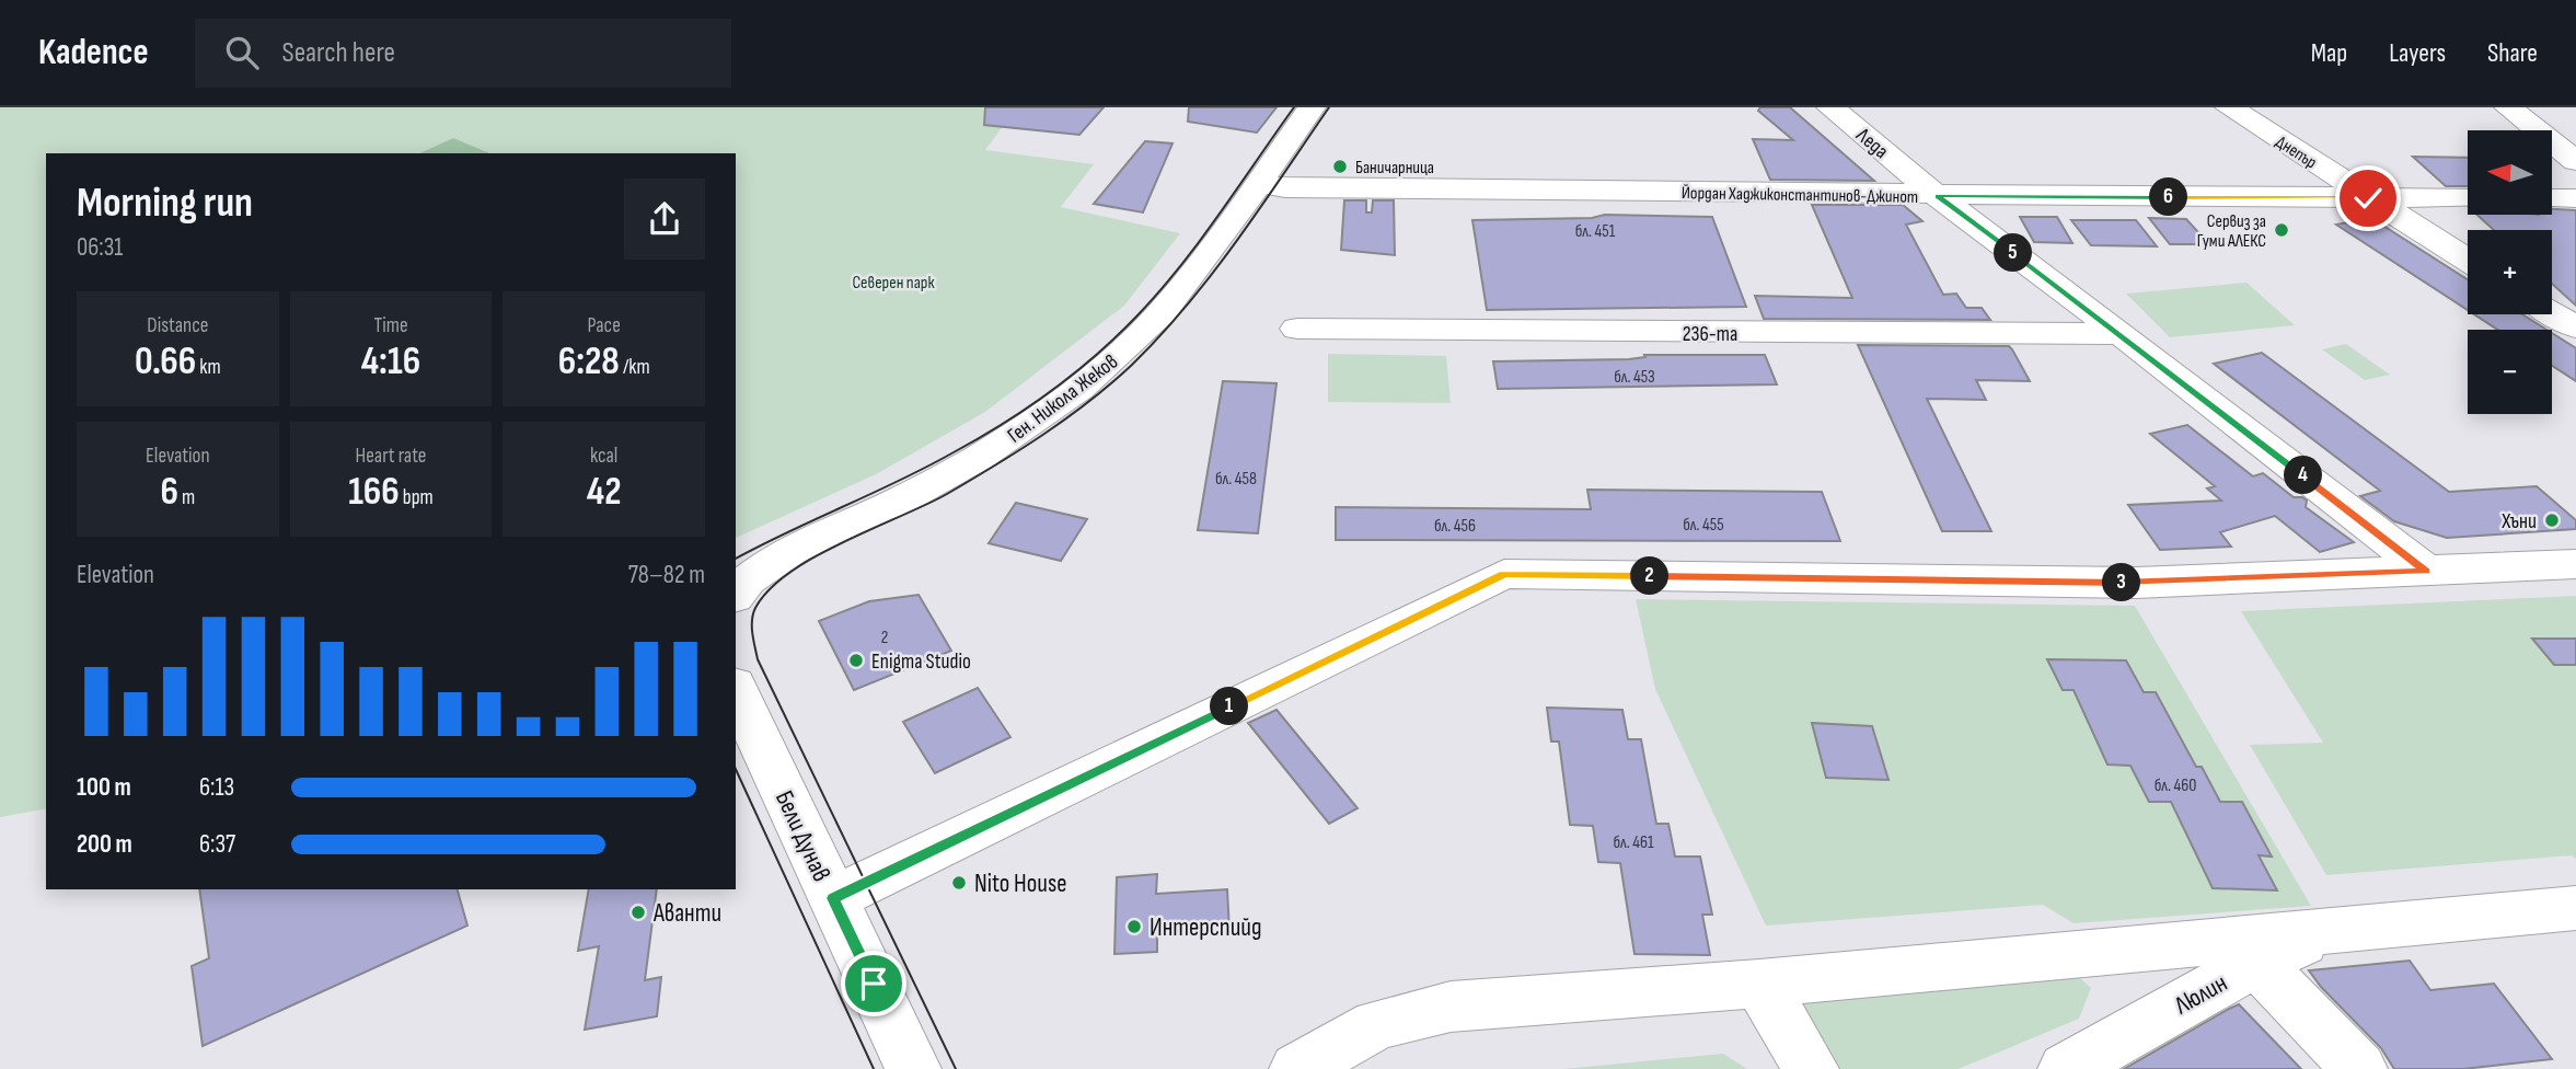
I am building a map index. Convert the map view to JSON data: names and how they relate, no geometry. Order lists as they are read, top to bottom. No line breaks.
{"streets":{"street":["Леда","Днепър","Йордан Хаджиконстантинов-Джинот","236-та","Ген. Никола Жеков","Бели Дунав","Люлин"]},"crossings":[["Леда","Йордан Хаджиконстантинов-Джинот"],["Леда","236-та"],["Днепър","Йордан Хаджиконстантинов-Джинот"],["Йордан Хаджиконстантинов-Джинот","Ген. Никола Жеков"]],"parks":["Северен парк"],"places":["Баничарница","Сервиз за Гуми АЛЕКС","Хъни","Enigma Studio","Nito House","Аванти","Интерспийд"],"house_numbers":["бл. 451","бл. 453","бл. 458","бл. 455","бл. 456","2","бл. 460","бл. 461"],"north":"left","page":{"header":"Kadence","search":"Search here","nav":["Map","Layers","Share"],"map_buttons":["+","−"],"heading":["Morning run","06:31"],"pins":["6","5","4","2","3","1"],"stats":[["Distance","0.66 km"],["Time","4:16"],["Pace","6:28 /km"],["Elevation","6 m"],["Heart rate","166 bpm"],["kcal","42"]],"chart":["Elevation","78–82 m"],"list":[{"name":"100 m","note":"6:13"},{"name":"200 m","note":"6:37"}]}}
